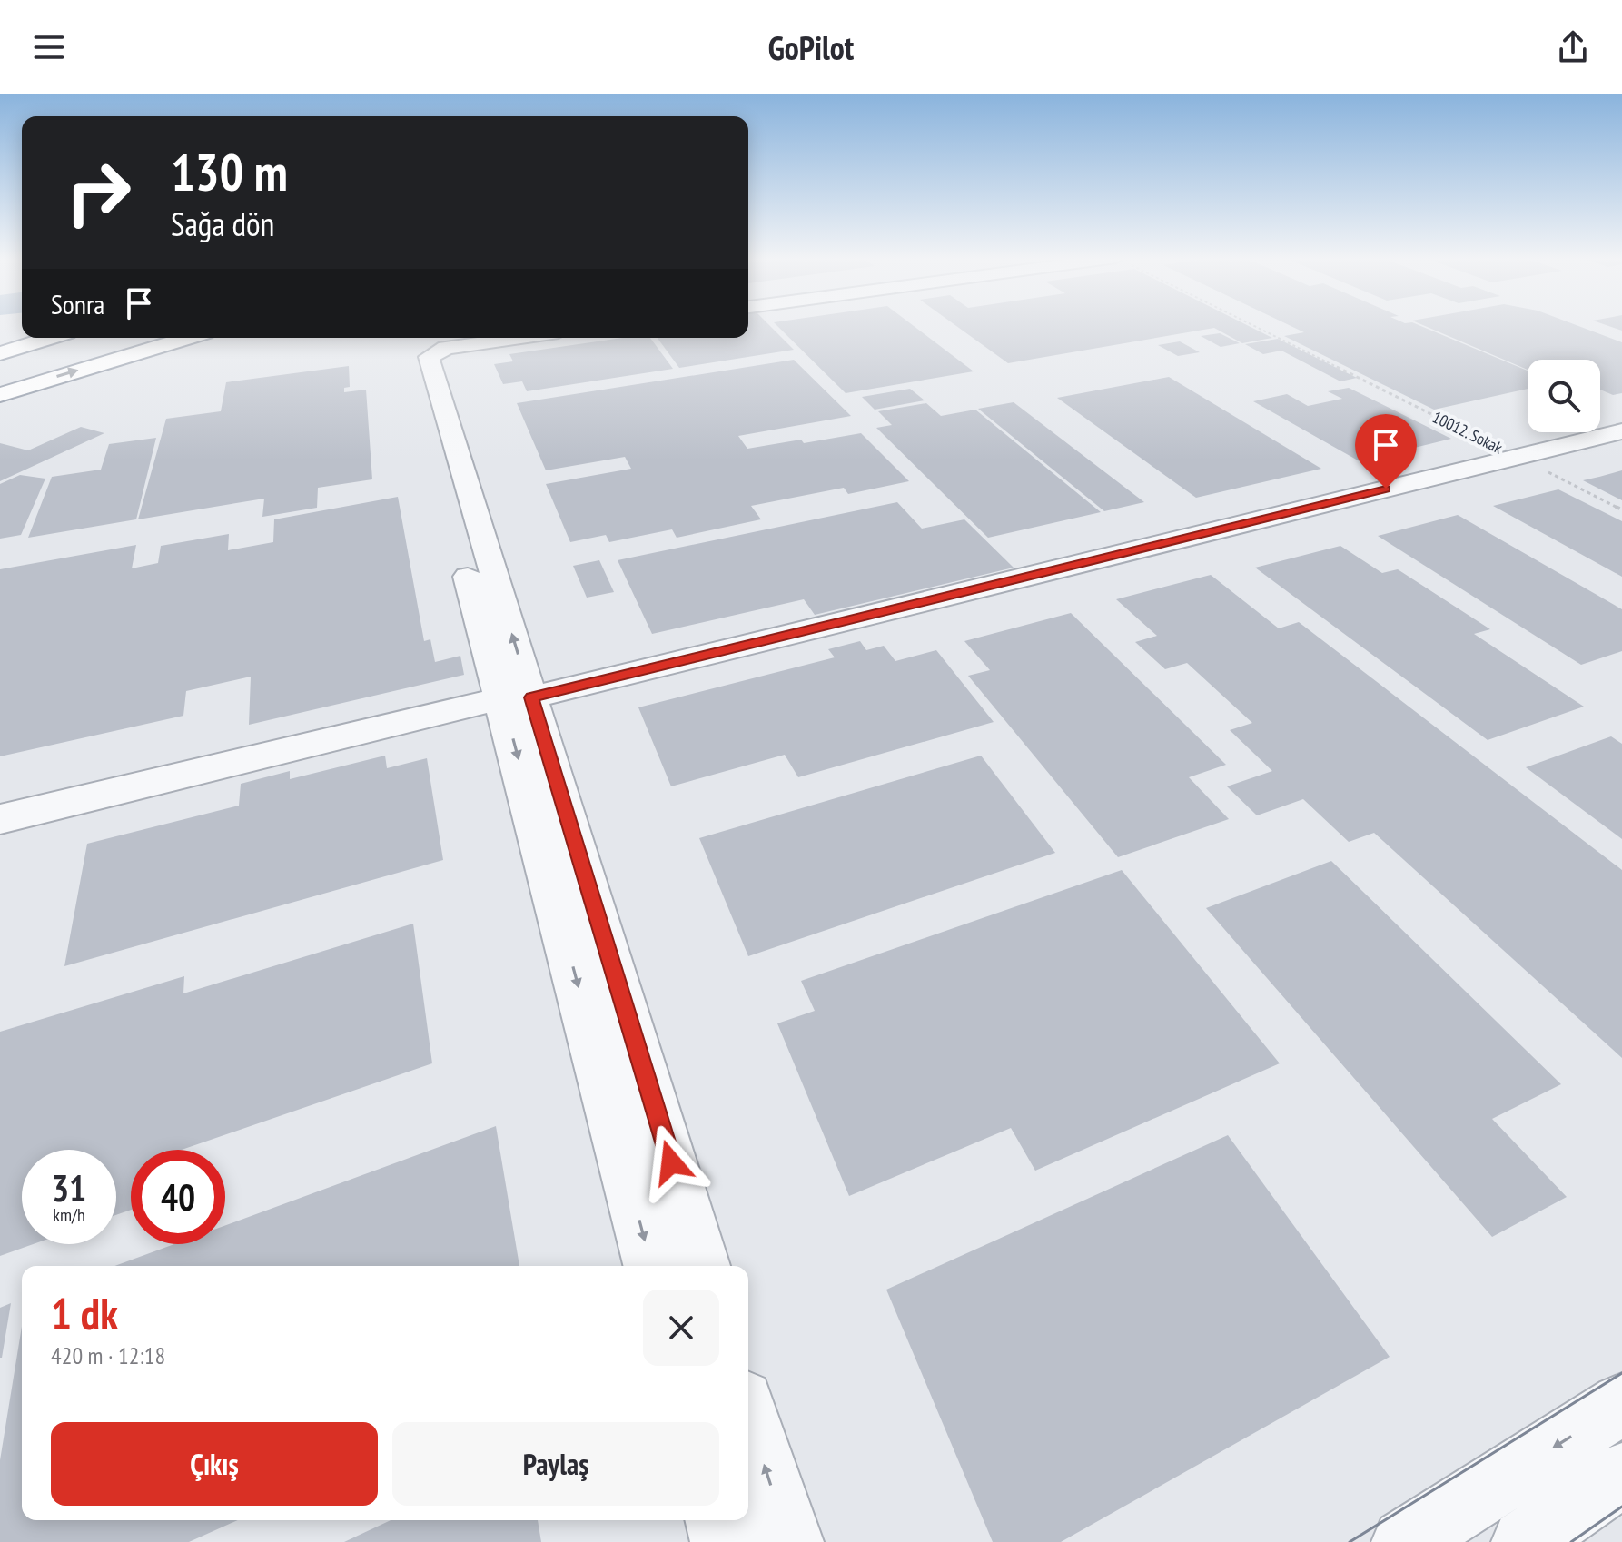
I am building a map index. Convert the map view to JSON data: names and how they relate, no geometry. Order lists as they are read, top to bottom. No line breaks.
{"streets":{"path":["10012. Sokak"]},"page":{"header":"GoPilot","turn":["130 m","Sağa dön"],"then":"Sonra","speed":"31 km/h","limit":"40","heading":["1 dk","420 m · 12:18"],"buttons":["Çıkış","Paylaş"]}}
